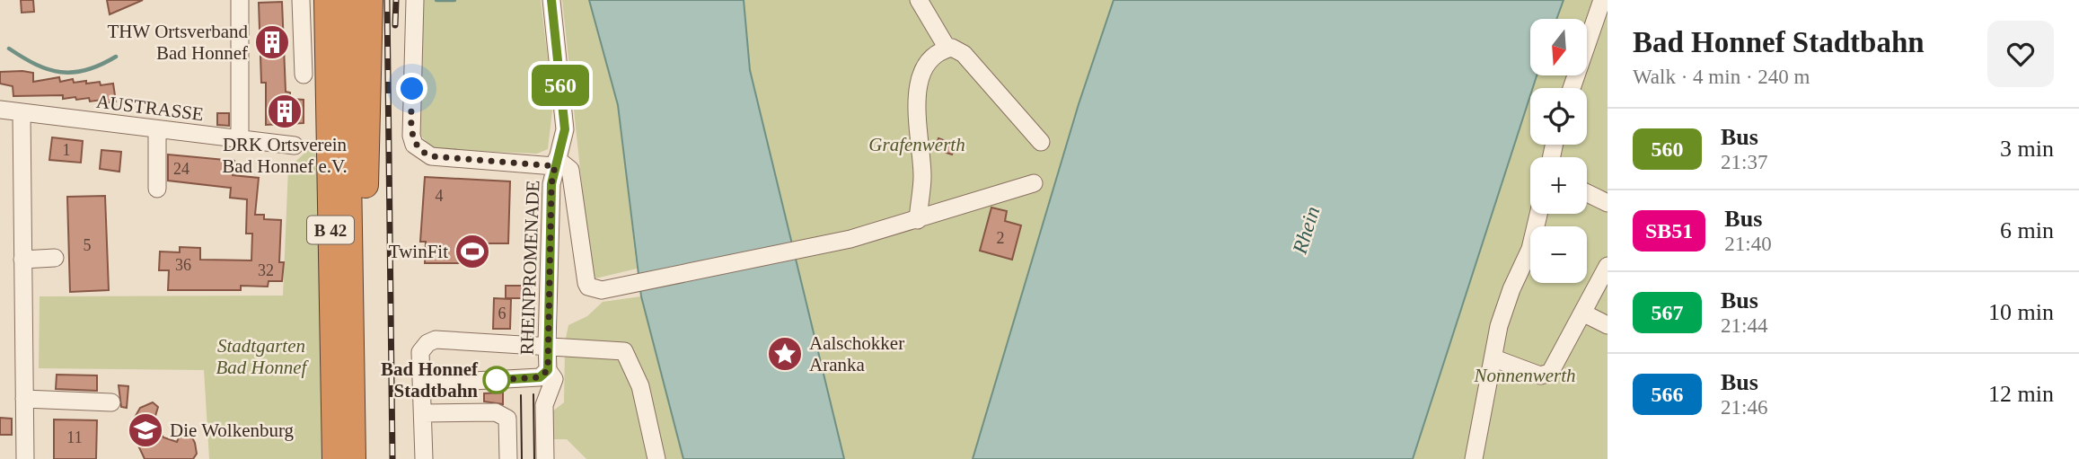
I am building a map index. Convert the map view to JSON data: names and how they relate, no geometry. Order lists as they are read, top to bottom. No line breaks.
{"streets":{"highway":["B 42"],"street":["AUSTRASSE","RHEINPROMENADE"]},"water":["Rhein"],"parks":["Grafenwerth","Stadtgarten Bad Honnef","Nonnenwerth"],"places":{"building":["THW Ortsverband Bad Honnef","DRK Ortsverein Bad Honnef e.V."],"sports":["TwinFit"],"place":["Aalschokker Aranka"],"other":["Bad Honnef Stadtbahn"],"school or university":["Die Wolkenburg"]},"lines":["bus line 560"],"house_numbers":["1","24","4","2","5","36","32","6","11"],"north":"bottom","page":{"on_map":"560","heading":["Bad Honnef Stadtbahn","Walk · 4 min · 240 m"],"map_buttons":["+","−"],"list":[{"mark":"560","name":"Bus","note":"21:37","value":"3 min"},{"mark":"SB51","name":"Bus","note":"21:40","value":"6 min"},{"mark":"567","name":"Bus","note":"21:44","value":"10 min"},{"mark":"566","name":"Bus","note":"21:46","value":"12 min"}]}}
